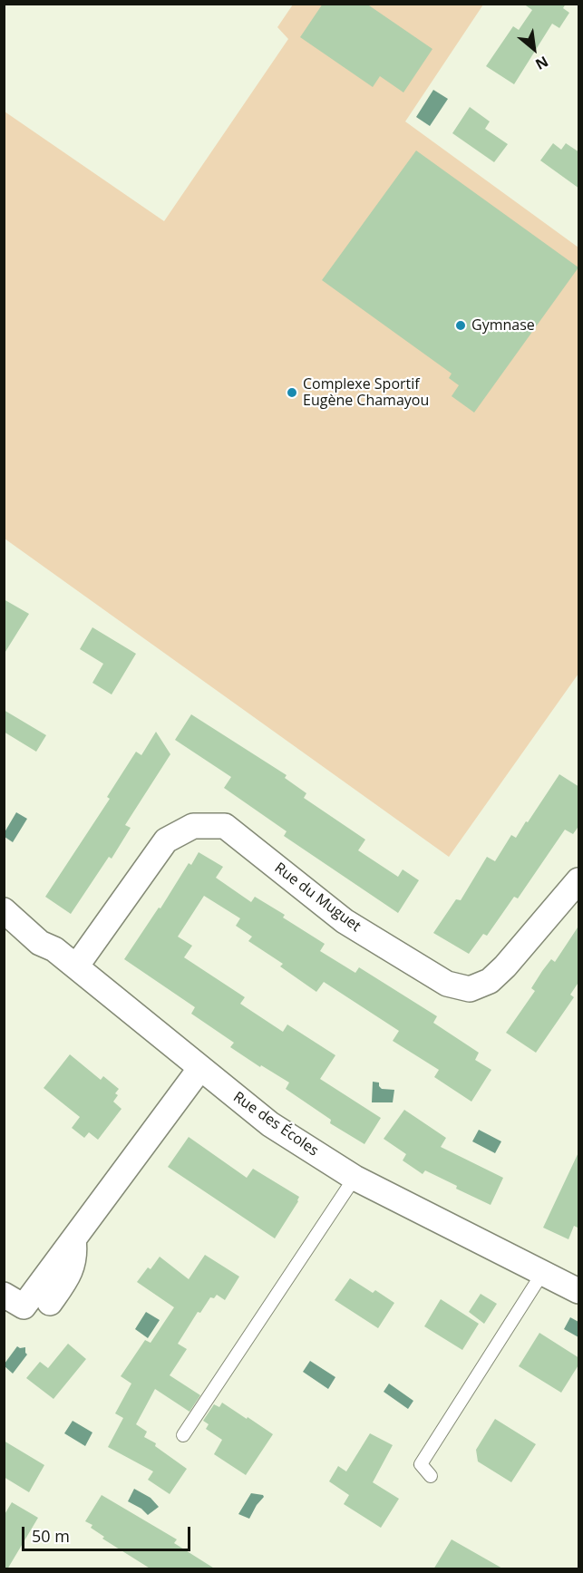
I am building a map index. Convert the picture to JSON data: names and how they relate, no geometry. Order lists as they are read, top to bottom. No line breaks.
{"streets":{"street":["Rue du Muguet","Rue des Écoles"]},"crossings":[["Rue du Muguet","Rue des Écoles"]],"places":["Gymnase","Complexe Sportif Eugène Chamayou"],"scale_bar":"50 m","north":"bottom right"}
